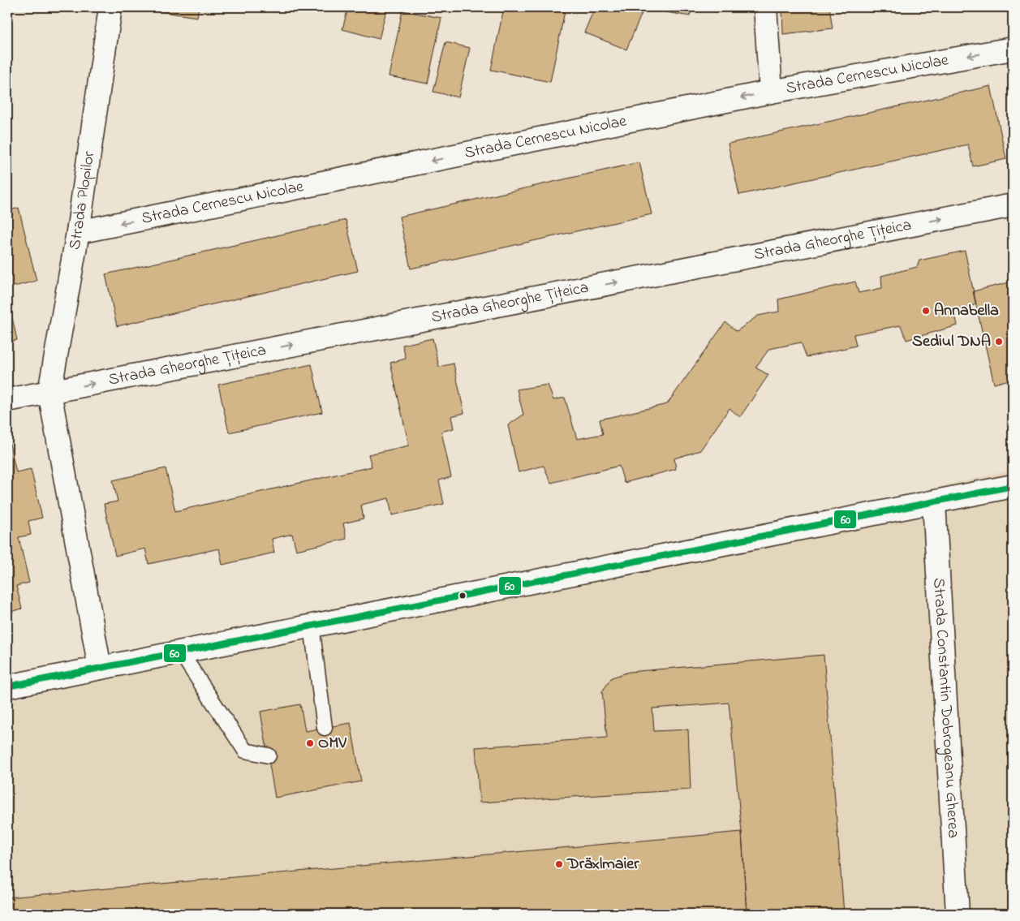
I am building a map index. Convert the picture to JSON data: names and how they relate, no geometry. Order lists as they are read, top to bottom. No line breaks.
{"streets":{"street":["Strada Cernescu Nicolae","Strada Plopilor","Strada Gheorghe Țițeica","Strada Constantin Dobrogeanu Gherea"]},"crossings":[["Strada Cernescu Nicolae","Strada Plopilor"],["Strada Plopilor","Strada Gheorghe Țițeica"]],"one_way":["Strada Cernescu Nicolae","Strada Gheorghe Țițeica"],"places":["Annabella","Sediul DNA","OMV","Dräxlmaier"],"lines":["transit line 60"]}
